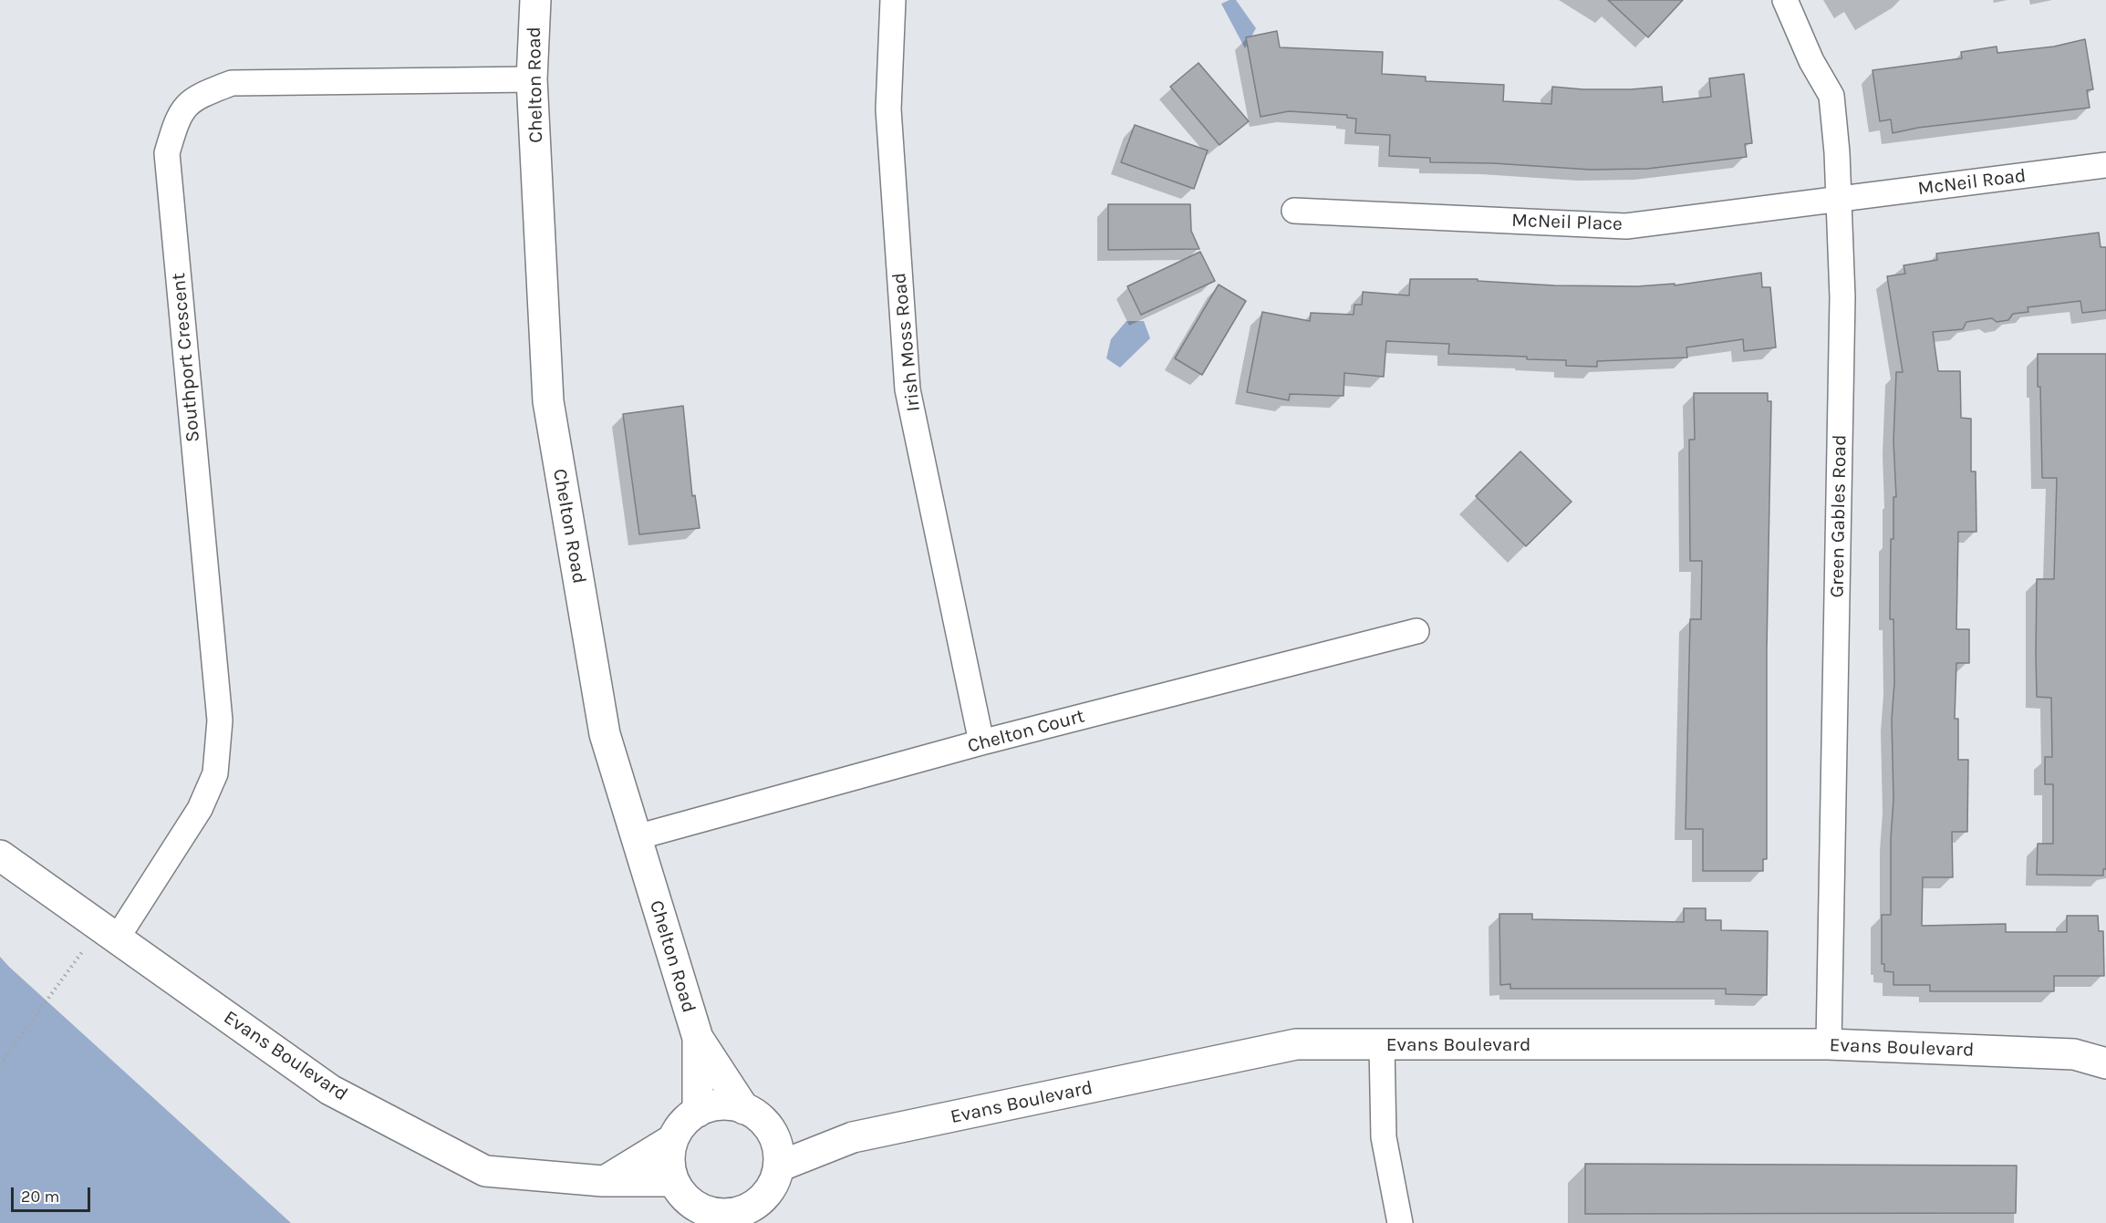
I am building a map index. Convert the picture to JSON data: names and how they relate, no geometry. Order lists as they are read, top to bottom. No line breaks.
{"streets":{"street":["Chelton Road","McNeil Road","McNeil Place","Irish Moss Road","Southport Crescent","Green Gables Road","Chelton Court","Evans Boulevard"]},"crossings":[["Chelton Road","Southport Crescent"],["Chelton Road","Chelton Court"],["Chelton Road","Evans Boulevard"],["McNeil Road","McNeil Place"],["McNeil Road","Green Gables Road"],["McNeil Place","Green Gables Road"],["Irish Moss Road","Chelton Court"],["Southport Crescent","Evans Boulevard"],["Green Gables Road","Evans Boulevard"]],"scale_bar":"20 m"}
